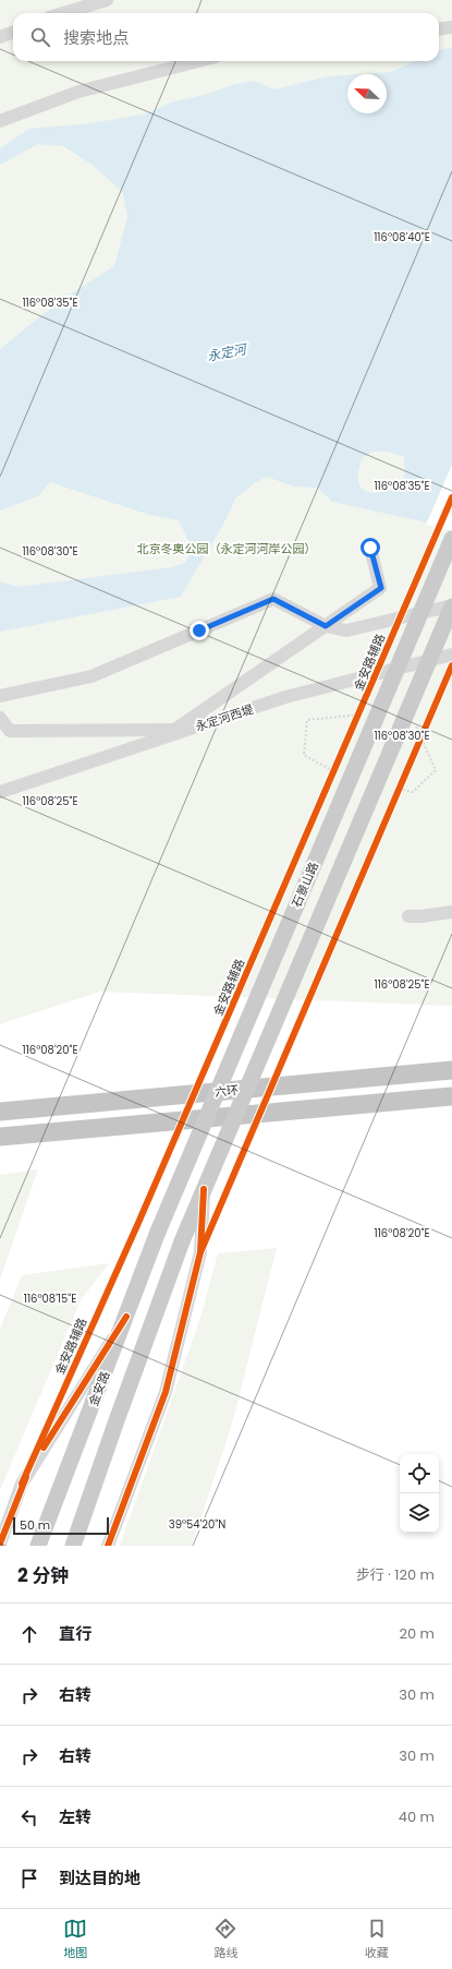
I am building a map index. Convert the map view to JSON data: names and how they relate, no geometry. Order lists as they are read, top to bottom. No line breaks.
{"streets":{"highway":["六环"],"main road":["石景山路","金安路"],"street":["永定河西堤"],"cycle path":["金安路辅路"]},"crossings":[["石景山路","金安路"]],"water":["永定河"],"parks":["北京冬奥公园（永定河河岸公园）"],"scale_bar":"50 m","north":"top left","page":{"search":"搜索地点","scale":"50 m","heading":["2 分钟","步行 · 120 m"],"list":[["直行","20 m"],["右转","30 m"],["右转","30 m"],["左转","40 m"],"到达目的地"],"nav":["地图","路线","收藏"]},"coordinates":["116°08'40\"E","116°08'35\"E","116°08'30\"E","116°08'25\"E","116°08'20\"E","116°08'15\"E","39°54'20\"N"]}
